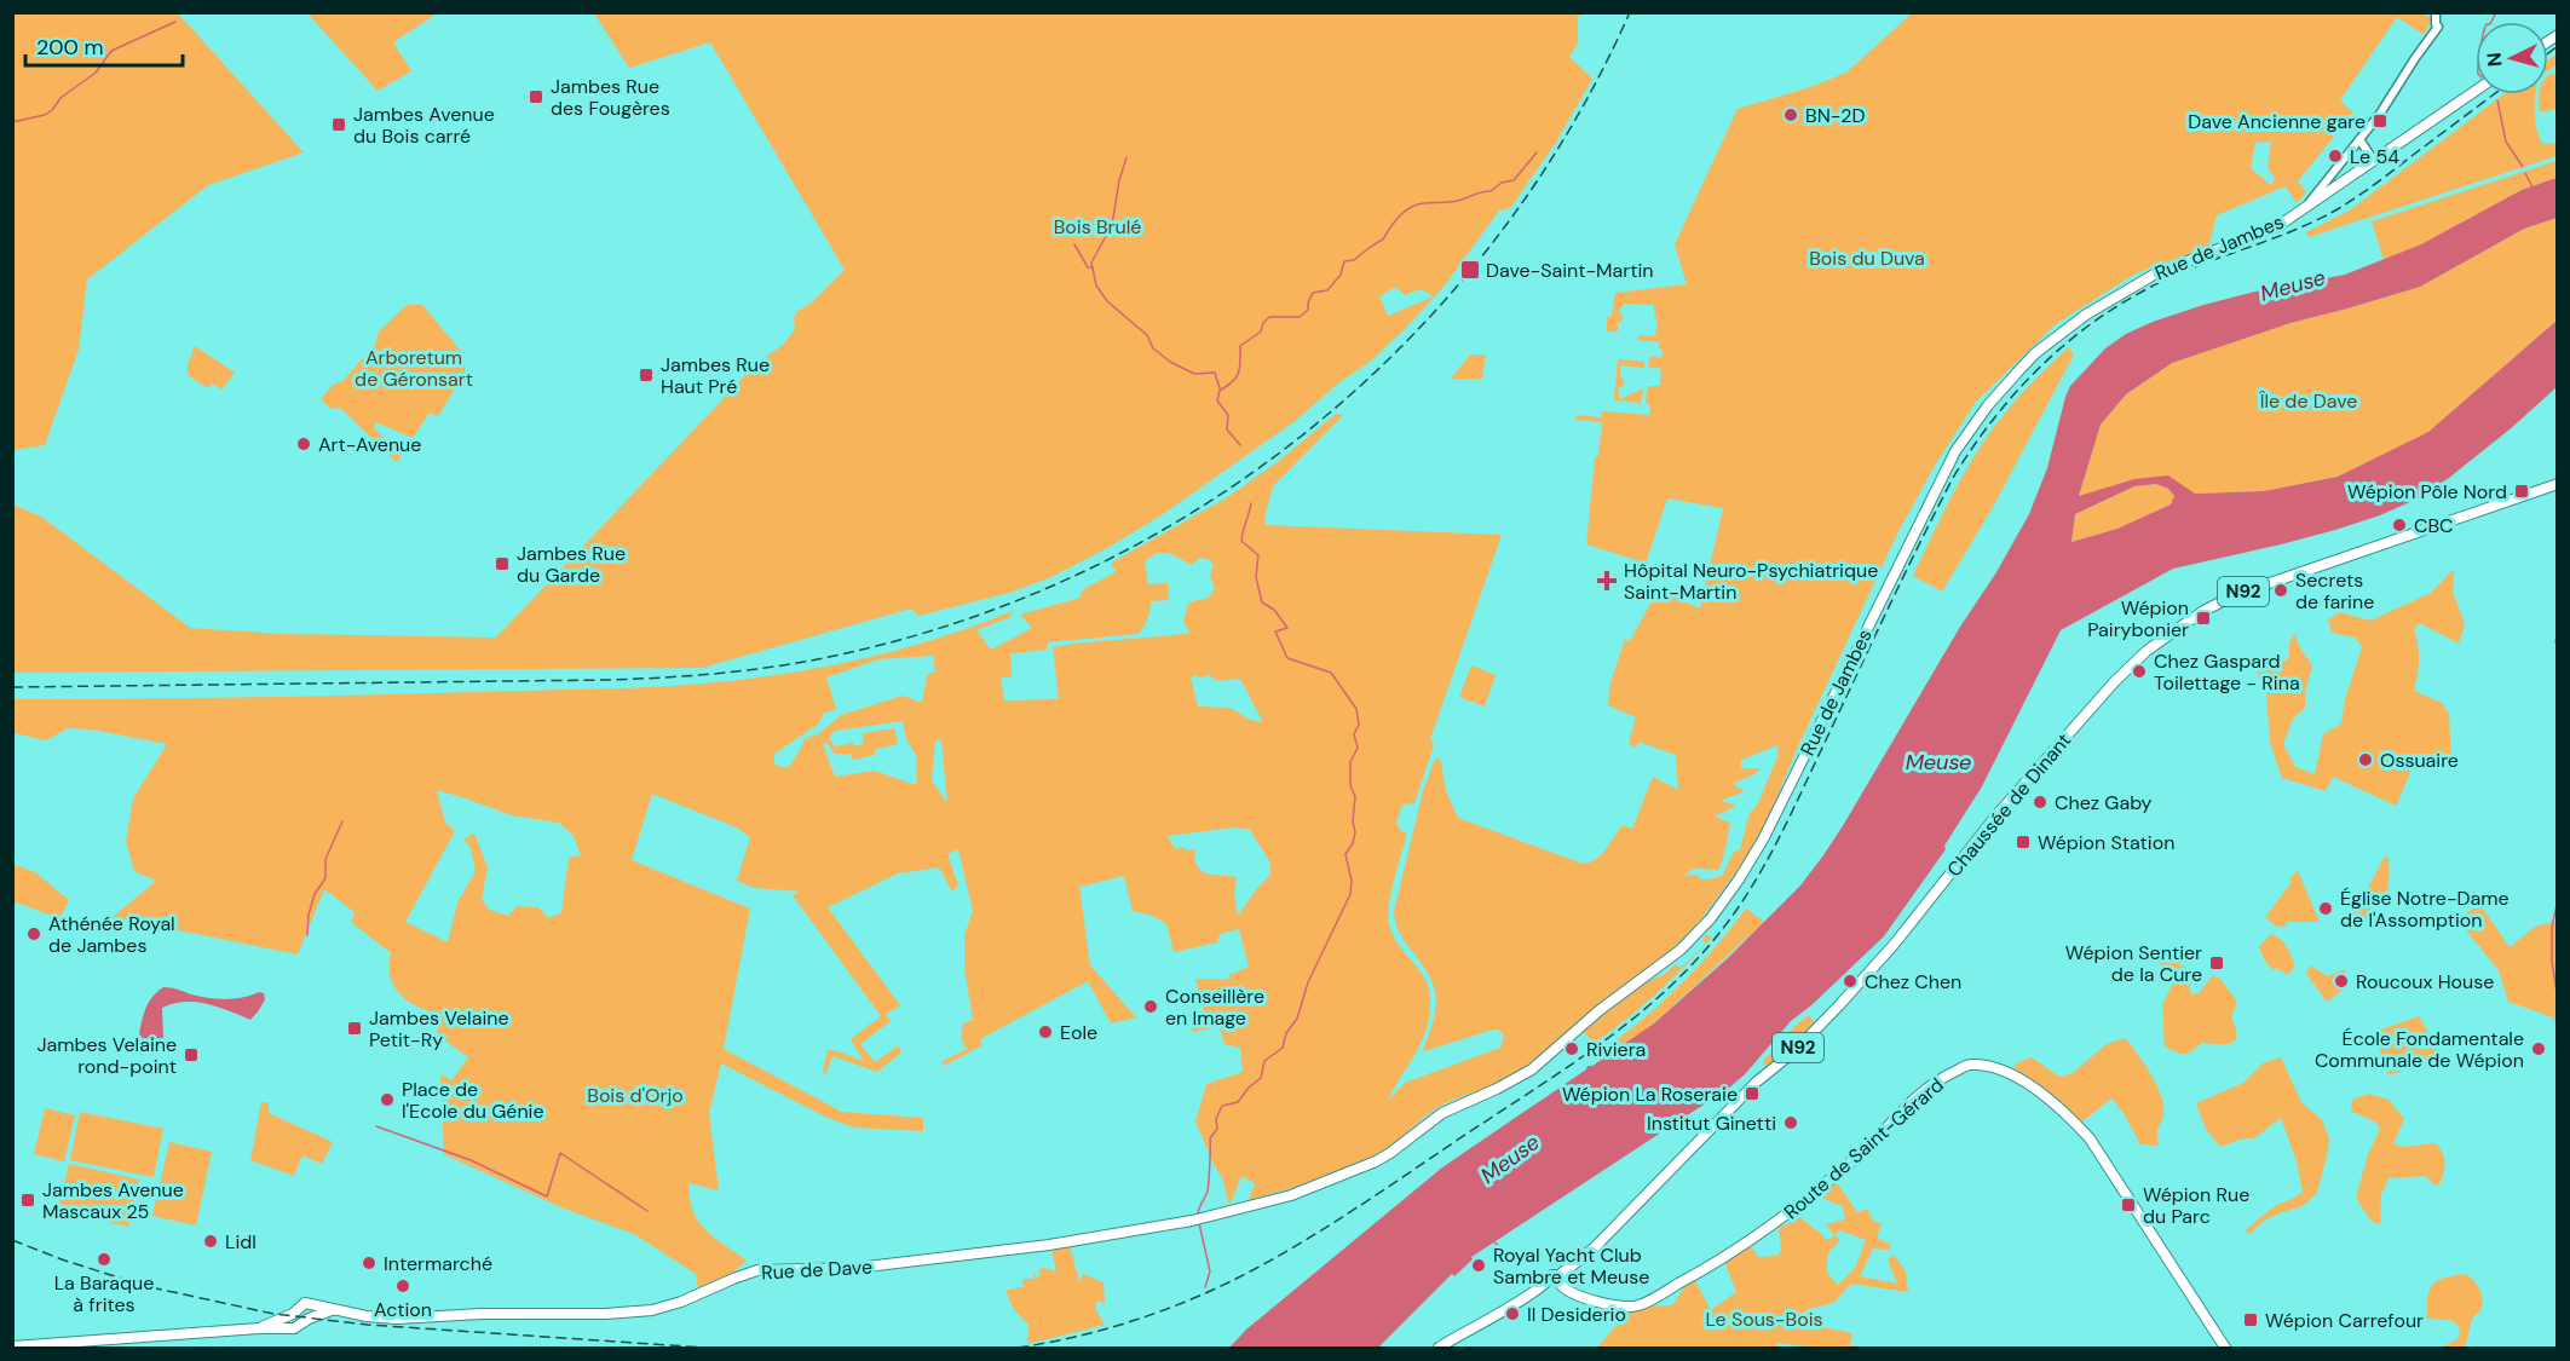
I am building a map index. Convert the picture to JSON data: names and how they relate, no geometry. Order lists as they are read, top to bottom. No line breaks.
{"streets":{"main road":["Rue de Jambes","N92","Chaussée de Dinant","Route de Saint-Gérard","Rue de Dave"]},"crossings":[["Rue de Jambes","Rue de Dave"],["N92","Chaussée de Dinant"],["N92","Route de Saint-Gérard"],["Chaussée de Dinant","Route de Saint-Gérard"]],"water":["Meuse"],"parks":["Bois Brulé","Bois du Duva","Arboretum de Géronsart","Île de Dave","Bois d'Orjo","Le Sous-Bois"],"places":{"transit":["Jambes Rue des Fougères","Dave Ancienne gare","Jambes Avenue du Bois carré","Dave-Saint-Martin","Jambes Rue Haut Pré","Wépion Pôle Nord","Jambes Rue du Garde","Wépion Pairybonier","Wépion Station","Wépion Sentier de la Cure","Jambes Velaine Petit-Ry","Jambes Velaine rond-point","Wépion La Roseraie","Jambes Avenue Mascaux 25","Wépion Rue du Parc","Wépion Carrefour"],"other":["BN-2D","Le 54","Art-Avenue","CBC","Secrets de farine","Chez Gaspard Toilettage - Rina","Ossuaire","Chez Gaby","Église Notre-Dame de l'Assomption","Athénée Royal de Jambes","Chez Chen","Roucoux House","Conseillère en Image","Eole","Riviera","École Fondamentale Communale de Wépion","Place de l'Ecole du Génie","Institut Ginetti","Lidl","La Baraque à frites","Intermarché","Royal Yacht Club Sambre et Meuse","Action","Il Desiderio"],"health":["Hôpital Neuro-Psychiatrique Saint-Martin"]},"scale_bar":"200 m","north":"left"}
